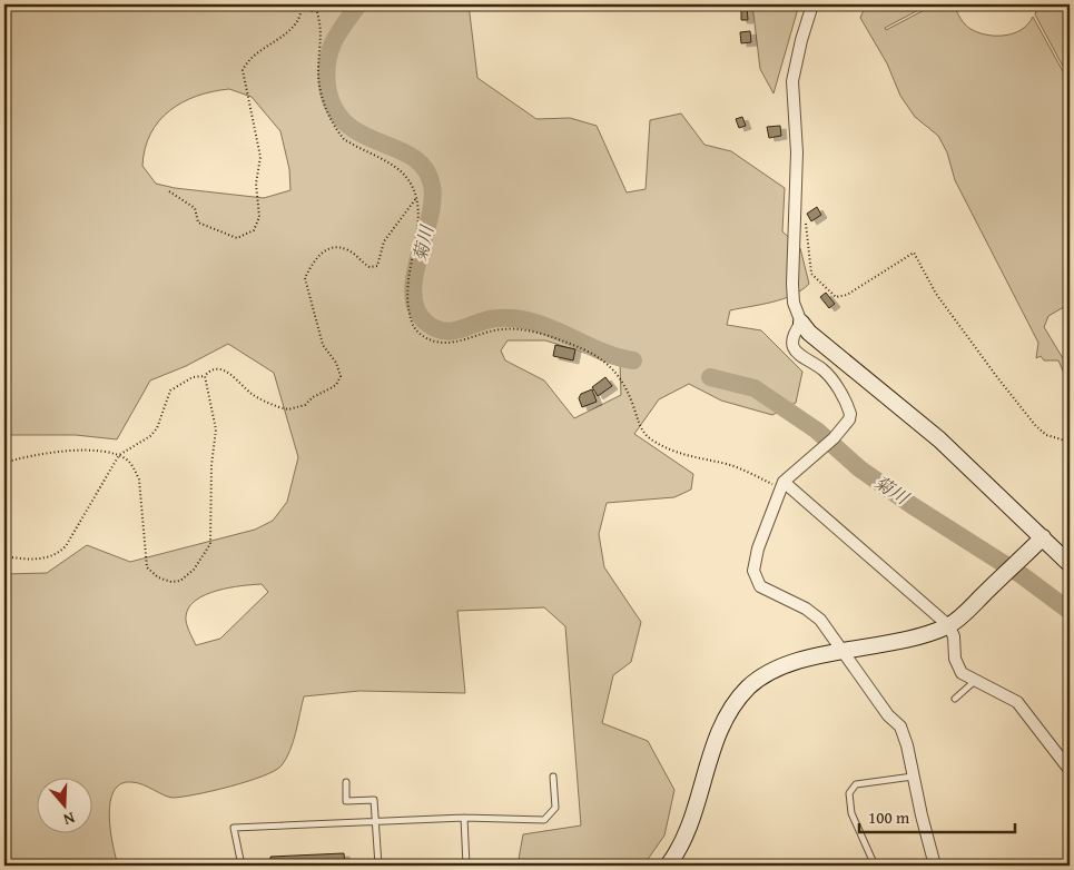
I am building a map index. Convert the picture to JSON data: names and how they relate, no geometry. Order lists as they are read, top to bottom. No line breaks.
{"water":["菊川"],"scale_bar":"100 m","north":"bottom"}
